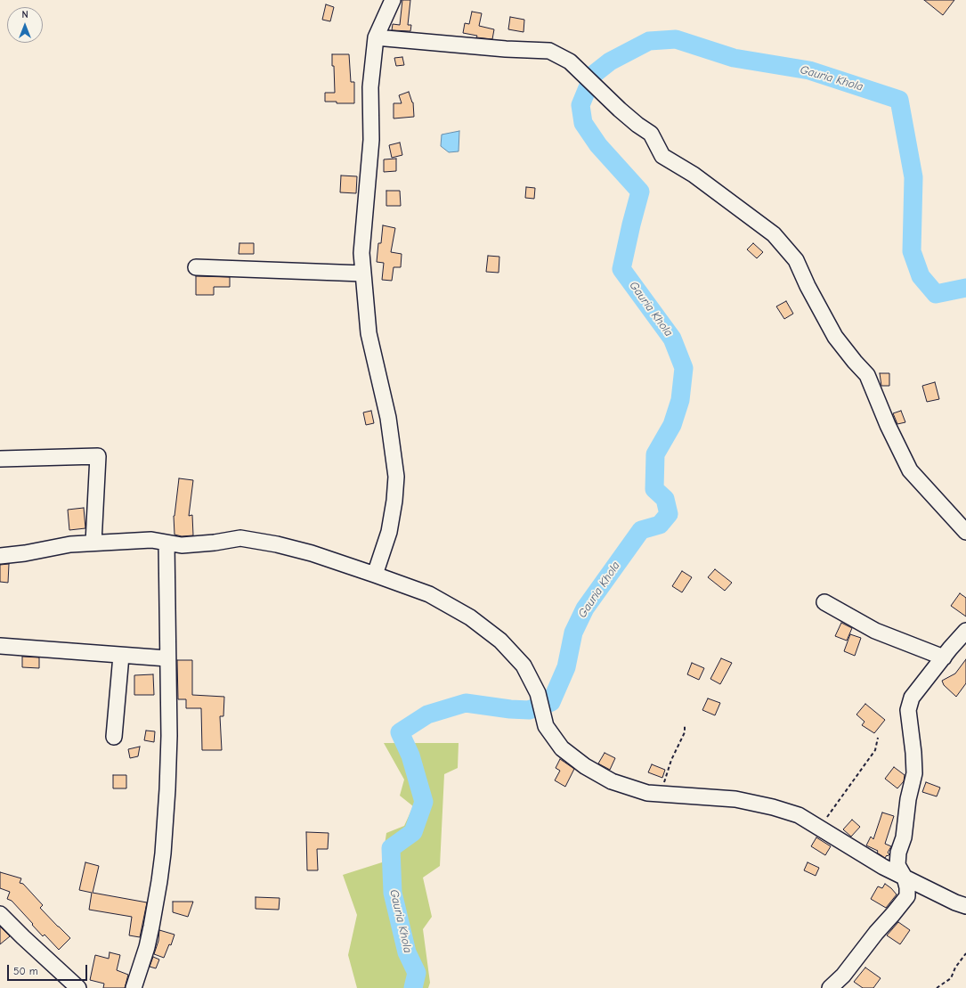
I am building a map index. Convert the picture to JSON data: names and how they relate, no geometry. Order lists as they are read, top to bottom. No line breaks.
{"water":["Gauria Khola"],"scale_bar":"50 m","north":"top"}
